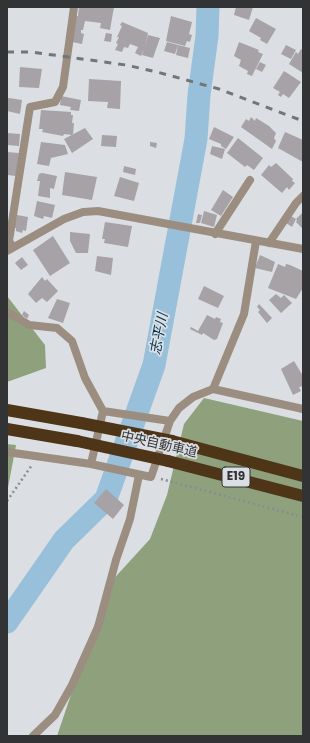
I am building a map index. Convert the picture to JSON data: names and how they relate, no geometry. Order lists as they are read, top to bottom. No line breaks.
{"streets":{"highway":["中央自動車道","E19"]},"water":["志平川"]}
